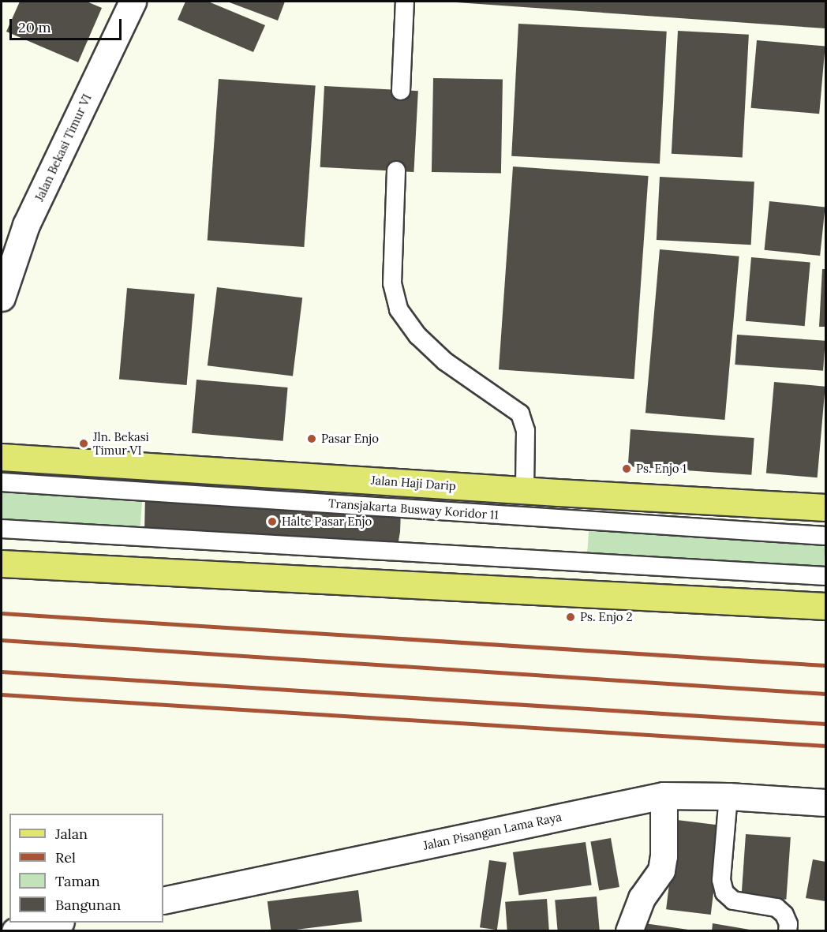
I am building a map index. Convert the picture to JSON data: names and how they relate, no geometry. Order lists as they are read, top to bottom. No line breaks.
{"streets":{"main road":["Jalan Haji Darip"],"street":["Jalan Bekasi Timur VI","Jalan Pisangan Lama Raya"],"lane":["Transjakarta Busway Koridor 11"]},"places":["Pasar Enjo","Jln. Bekasi Timur VI","Ps. Enjo 1","Halte Pasar Enjo","Ps. Enjo 2"],"legend":["Jalan","Rel","Taman","Bangunan"],"scale_bar":"20 m"}
